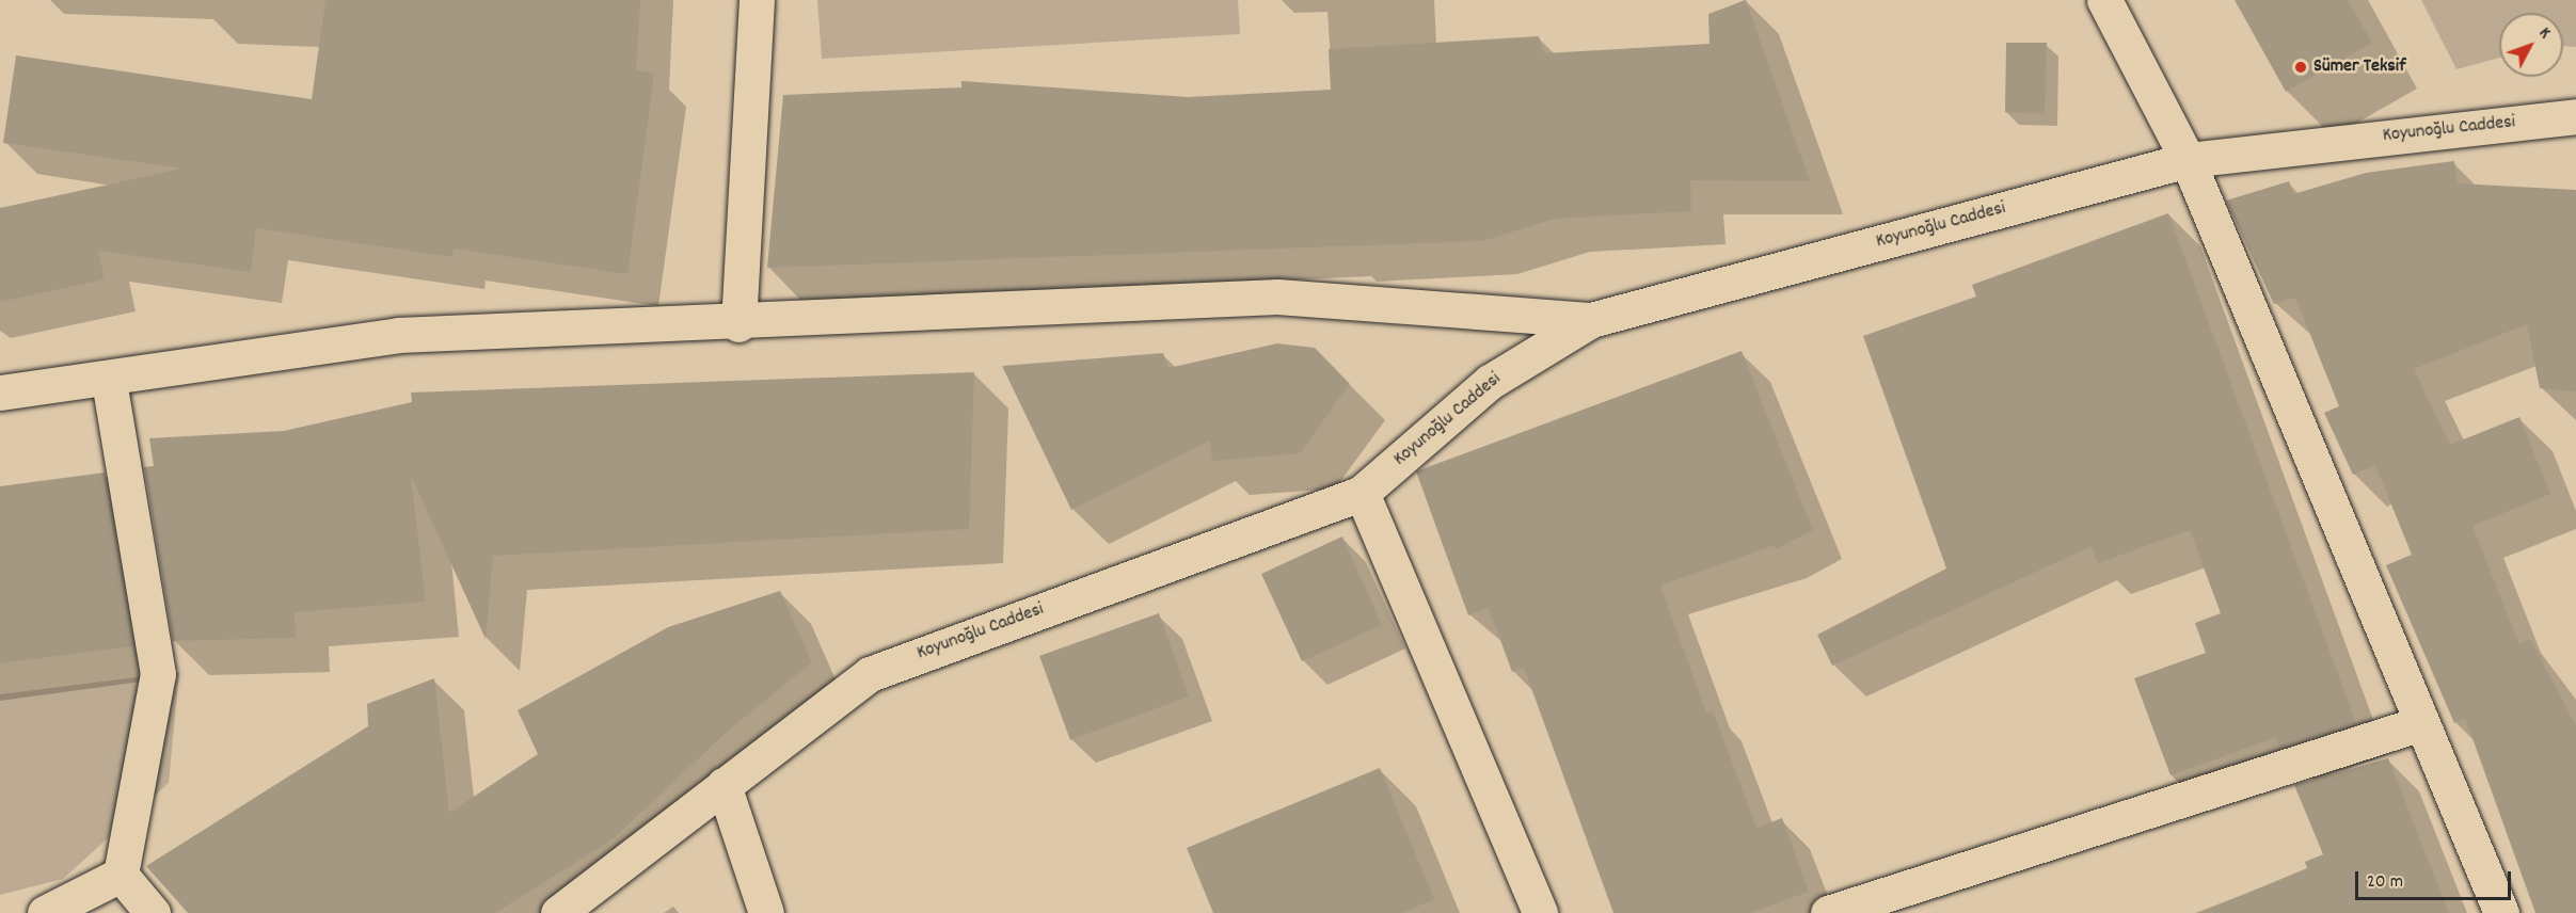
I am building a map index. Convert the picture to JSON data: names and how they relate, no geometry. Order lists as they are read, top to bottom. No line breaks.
{"streets":{"street":["Koyunoğlu Caddesi"]},"places":["Sümer Teksif"],"scale_bar":"20 m","north":"top right"}
